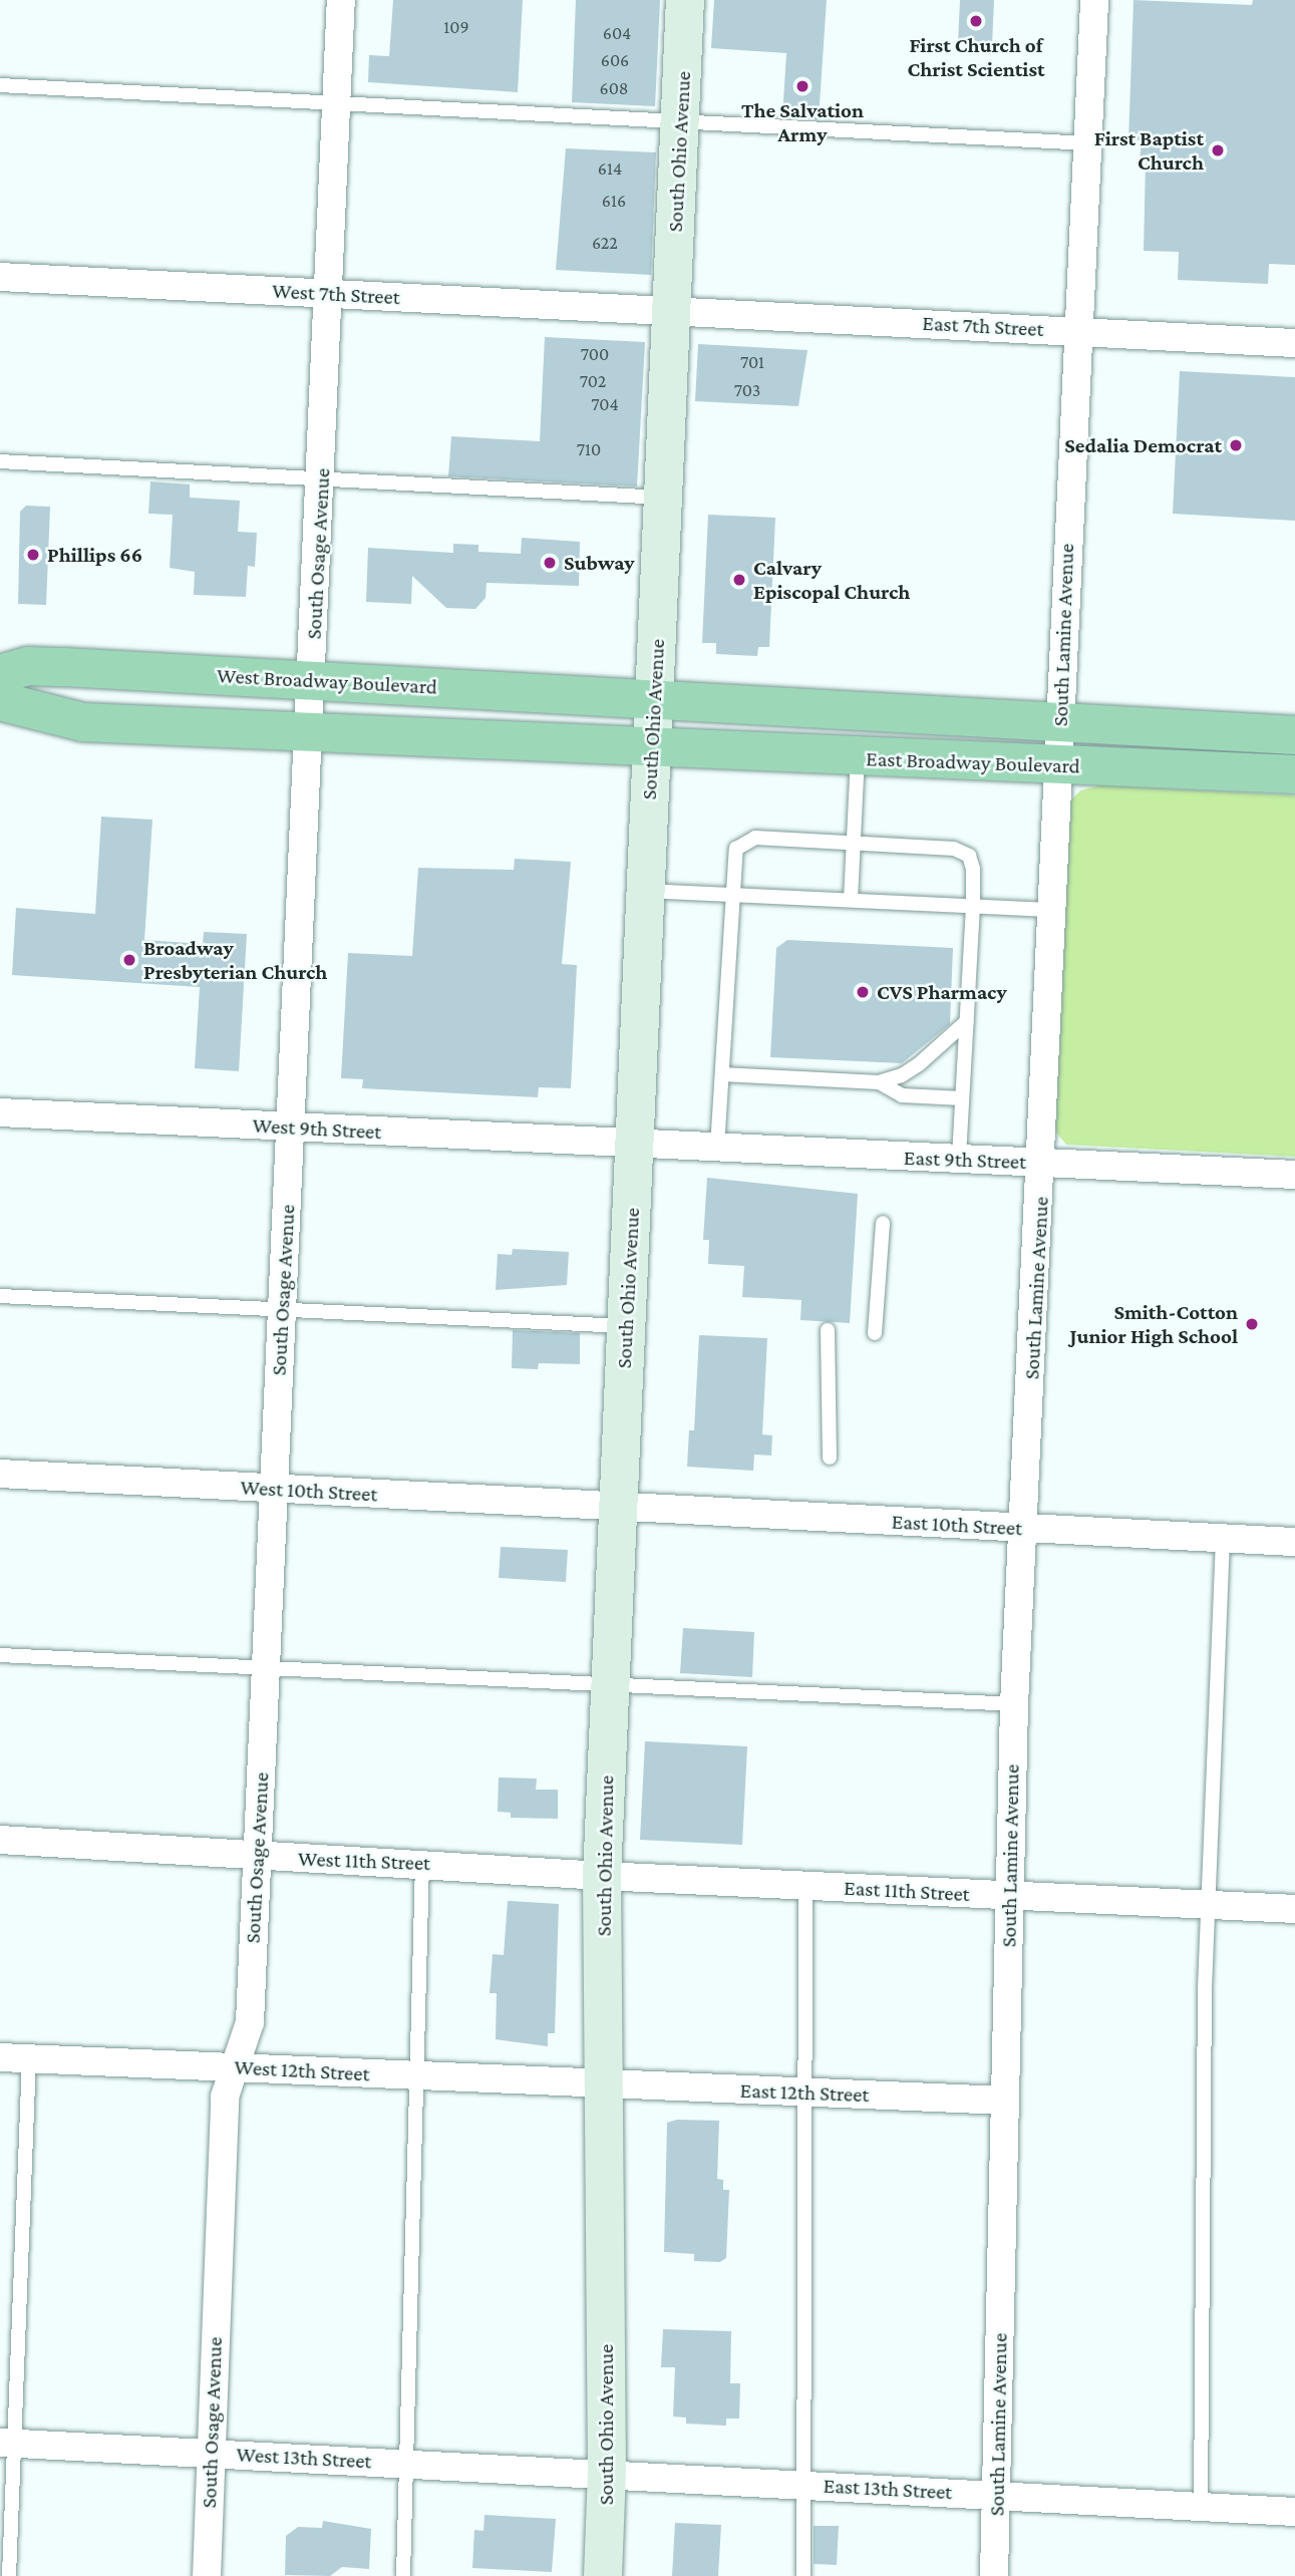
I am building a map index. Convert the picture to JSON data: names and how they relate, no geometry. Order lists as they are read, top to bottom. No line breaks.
{"streets":{"highway":["West Broadway Boulevard","East Broadway Boulevard"],"main road":["South Ohio Avenue"],"street":["West 7th Street","East 7th Street","South Osage Avenue","South Lamine Avenue","West 9th Street","East 9th Street","West 10th Street","East 10th Street","West 11th Street","East 11th Street","West 12th Street","East 12th Street","West 13th Street","East 13th Street"]},"crossings":[["South Ohio Avenue","West 7th Street"],["South Ohio Avenue","East 7th Street"],["South Ohio Avenue","West Broadway Boulevard"],["South Ohio Avenue","East Broadway Boulevard"],["South Ohio Avenue","West 9th Street"],["South Ohio Avenue","East 9th Street"],["South Ohio Avenue","West 10th Street"],["South Ohio Avenue","East 10th Street"],["South Ohio Avenue","West 11th Street"],["South Ohio Avenue","East 11th Street"],["South Ohio Avenue","West 12th Street"],["South Ohio Avenue","East 12th Street"],["South Ohio Avenue","West 13th Street"],["South Ohio Avenue","East 13th Street"],["West 7th Street","East 7th Street"],["West 7th Street","South Osage Avenue"],["East 7th Street","South Lamine Avenue"],["South Osage Avenue","West Broadway Boulevard"],["South Osage Avenue","West 9th Street"],["South Osage Avenue","West 10th Street"],["South Osage Avenue","West 11th Street"],["South Osage Avenue","West 12th Street"],["South Osage Avenue","West 13th Street"],["South Lamine Avenue","East Broadway Boulevard"],["South Lamine Avenue","East 9th Street"],["South Lamine Avenue","East 10th Street"],["South Lamine Avenue","East 11th Street"],["South Lamine Avenue","East 12th Street"],["South Lamine Avenue","East 13th Street"],["West 9th Street","East 9th Street"],["West 10th Street","East 10th Street"],["West 11th Street","East 11th Street"],["West 12th Street","East 12th Street"],["West 13th Street","East 13th Street"]],"places":["First Church of Christ Scientist","The Salvation Army","First Baptist Church","Sedalia Democrat","Phillips 66","Subway","Calvary Episcopal Church","Broadway Presbyterian Church","CVS Pharmacy","Smith-Cotton Junior High School"],"house_numbers":["109","604","606","608","614","616","622","700","701","702","703","704","710"]}
